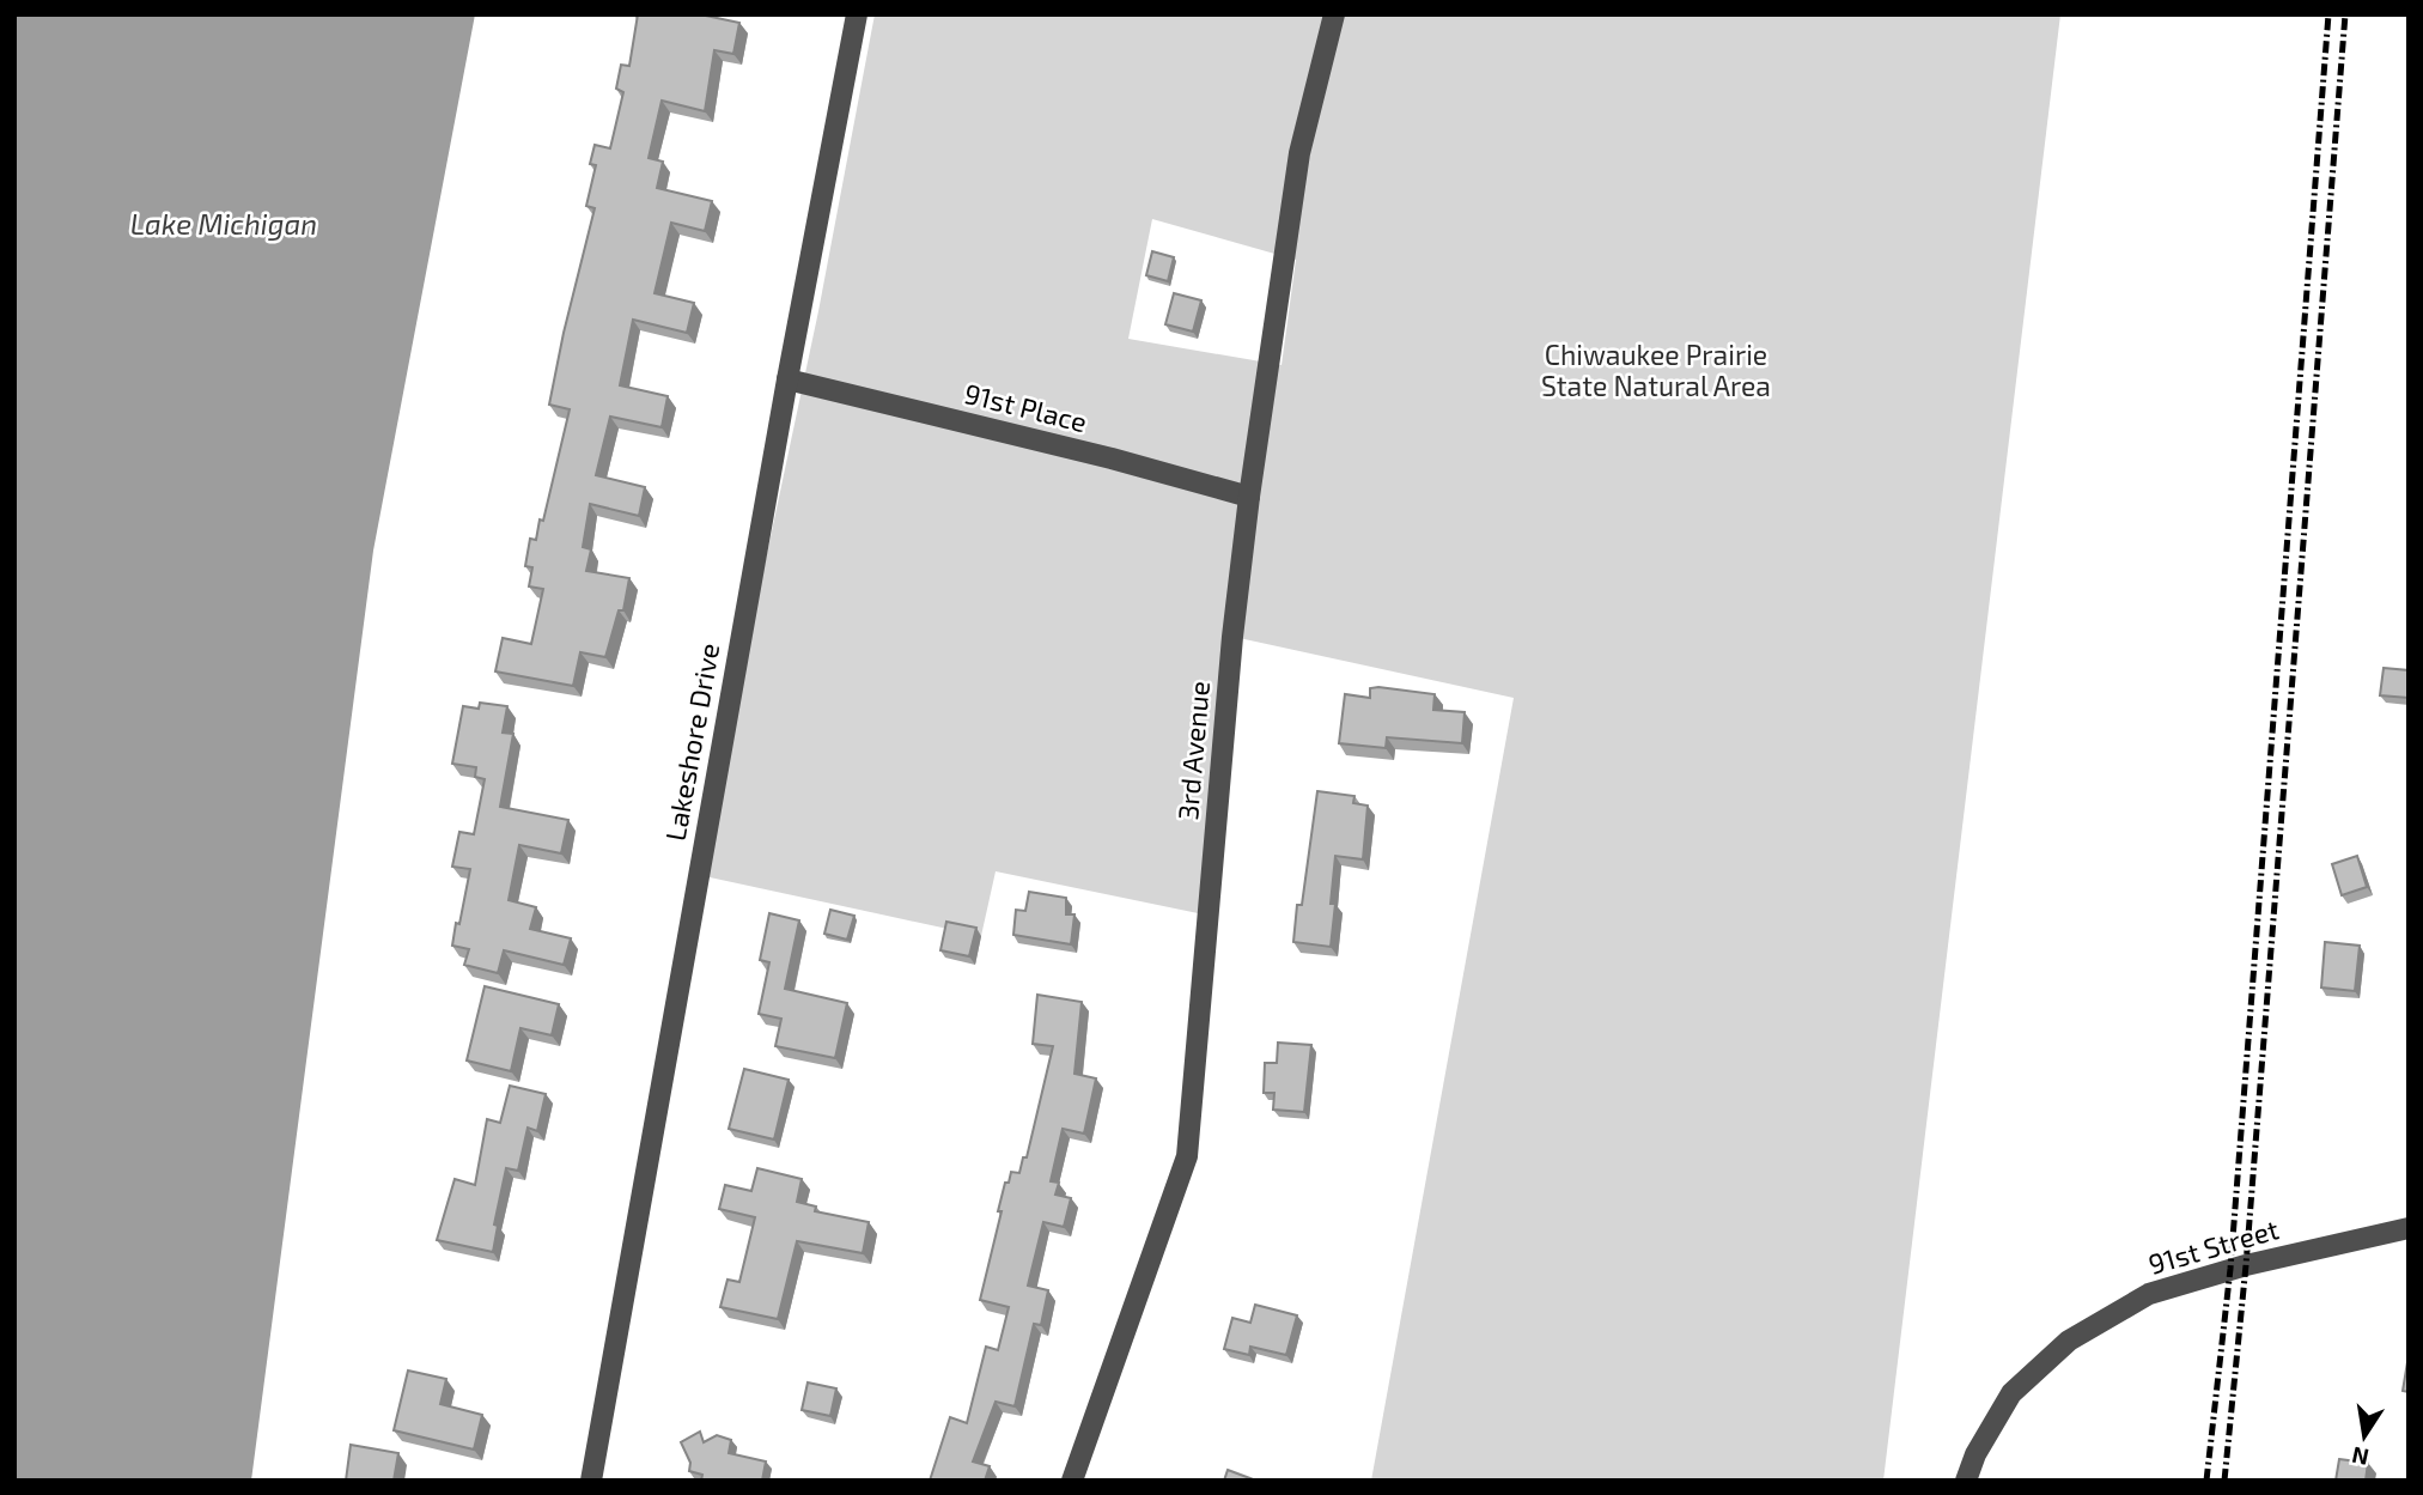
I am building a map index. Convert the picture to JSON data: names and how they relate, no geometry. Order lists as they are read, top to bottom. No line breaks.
{"streets":{"street":["91st Place","Lakeshore Drive","3rd Avenue","91st Street"]},"crossings":[["91st Place","Lakeshore Drive"],["91st Place","3rd Avenue"]],"water":["Lake Michigan"],"parks":["Chiwaukee Prairie State Natural Area"],"north":"bottom"}
